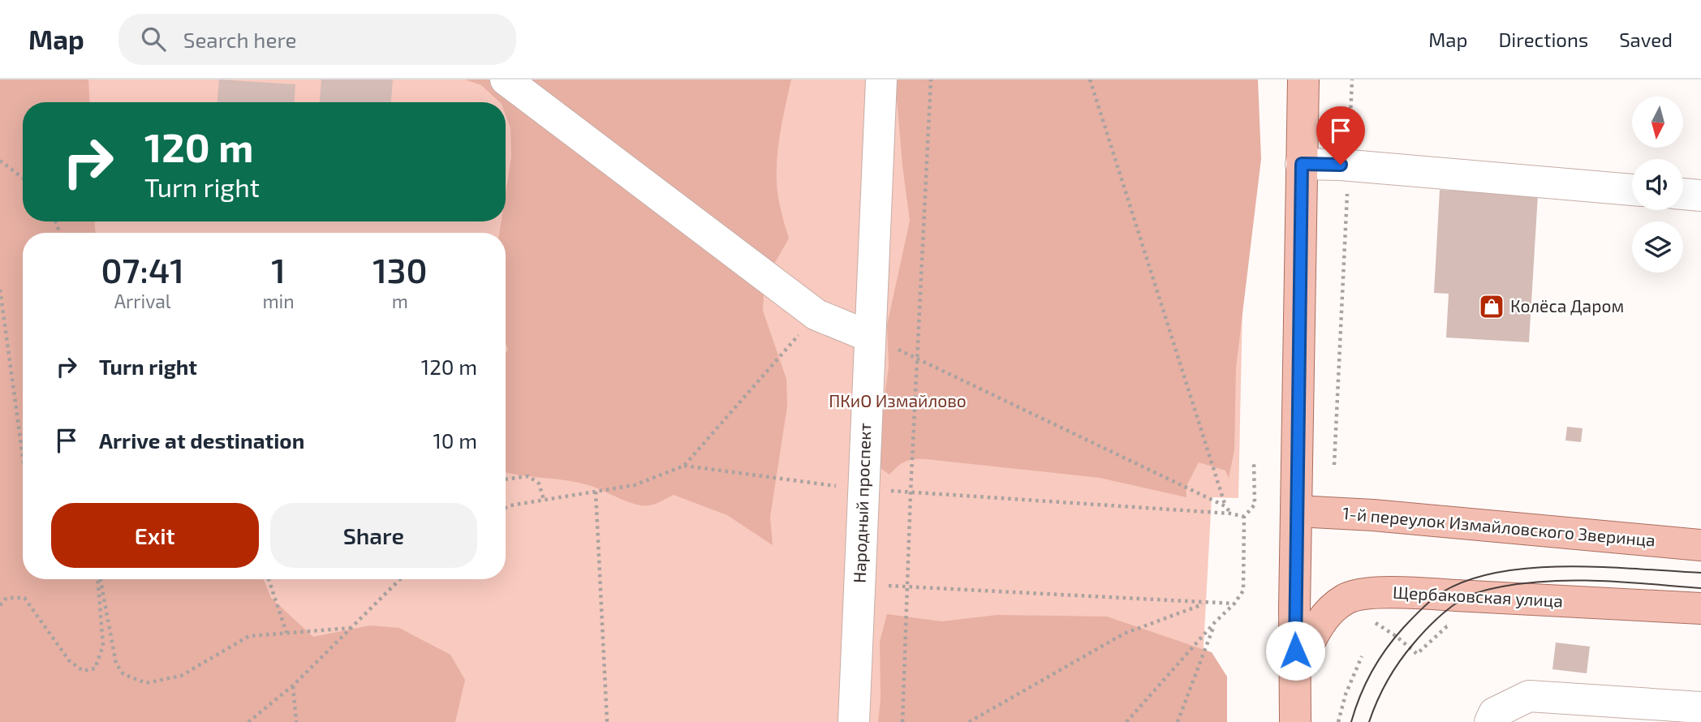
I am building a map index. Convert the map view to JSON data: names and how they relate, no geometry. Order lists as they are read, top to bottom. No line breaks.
{"streets":{"main road":["1-й переулок Измайловского Зверинца","Щербаковская улица"],"street":["Народный проспект"]},"parks":["ПКиО Измайлово"],"places":{"shop":["Колёса Даром"]},"north":"bottom","page":{"header":"Map","search":"Search here","nav":["Map","Directions","Saved"],"turn":["120 m","Turn right"],"eta":["07:41","Arrival","1","min","130","m"],"list":[{"name":"Turn right","value":"120 m"},{"name":"Arrive at destination","value":"10 m"}],"buttons":["Exit","Share"]}}
